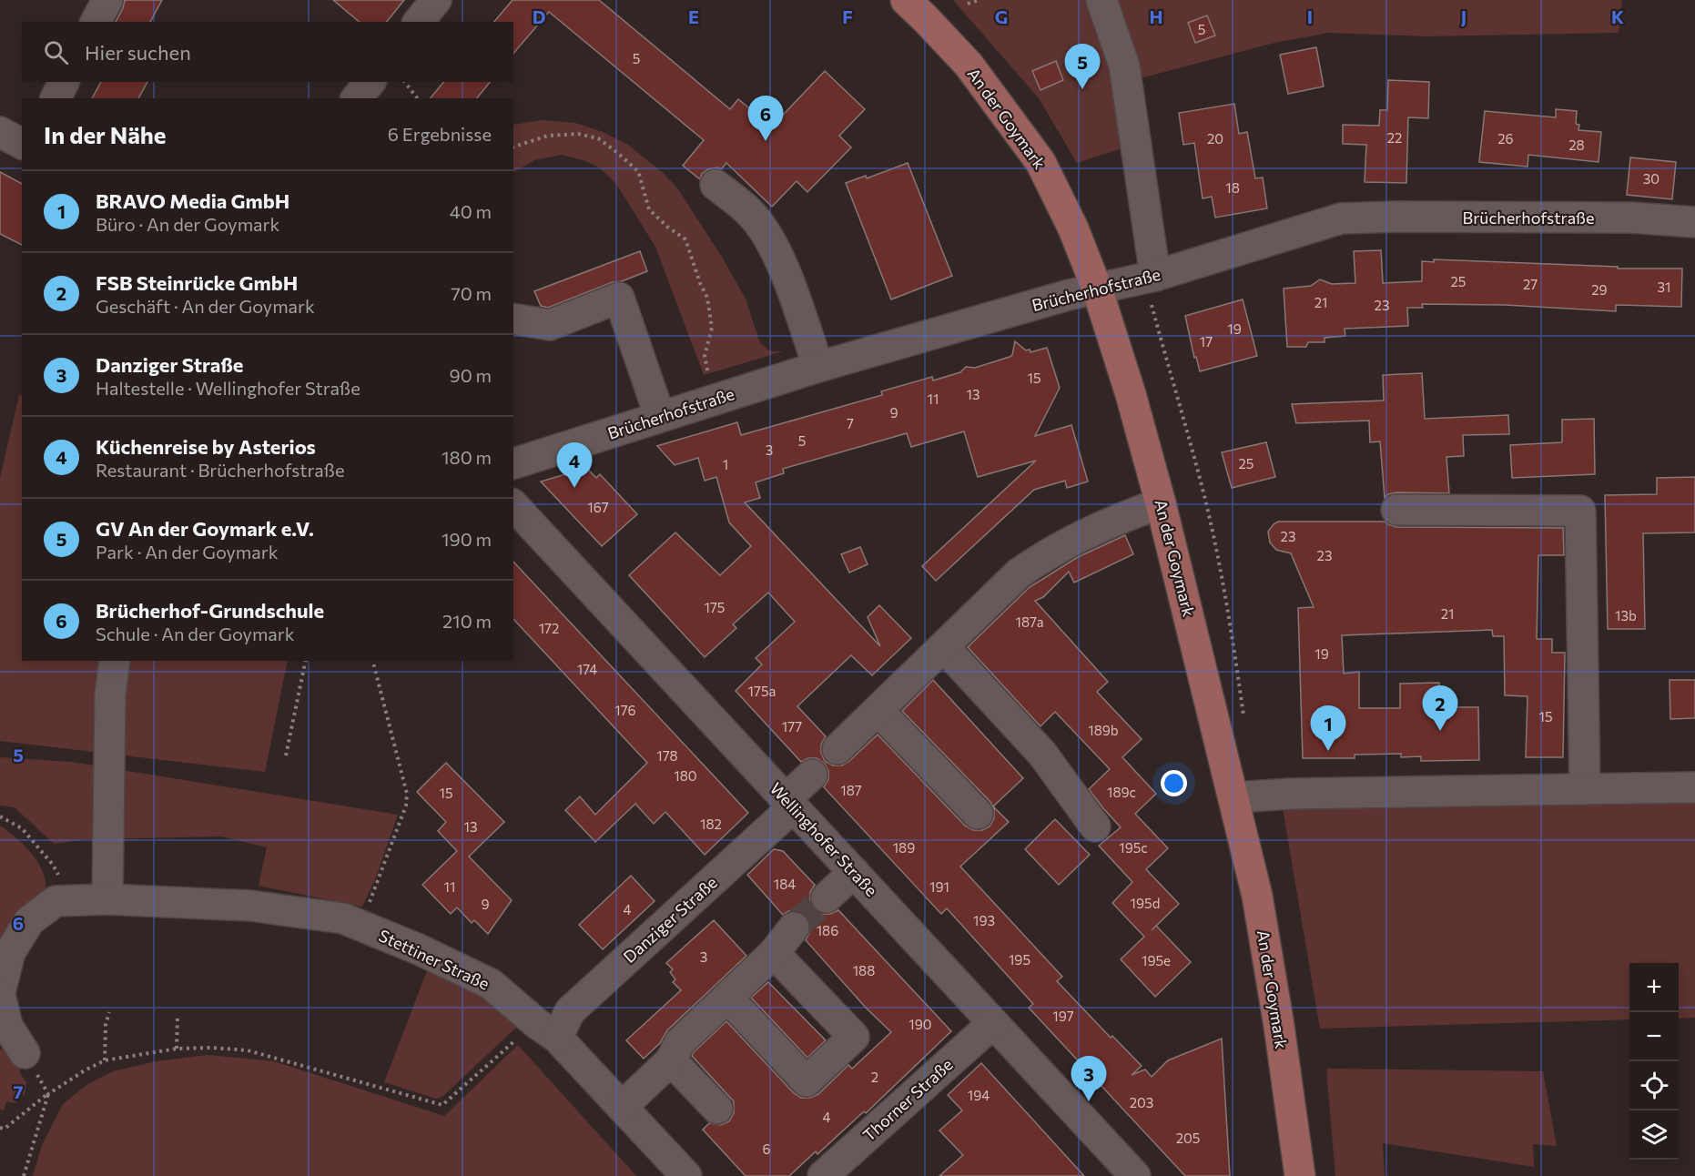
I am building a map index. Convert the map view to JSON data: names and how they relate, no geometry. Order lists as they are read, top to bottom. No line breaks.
{"streets":{"main road":["An der Goymark"],"street":["Brücherhofstraße","Wellinghofer Straße","Danziger Straße","Stettiner Straße","Thorner Straße"]},"crossings":[["An der Goymark","Brücherhofstraße"],["Wellinghofer Straße","Danziger Straße"],["Wellinghofer Straße","Thorner Straße"],["Danziger Straße","Stettiner Straße"]],"house_numbers":["5","5","22","20","26","28","30","18","25","27","31","29","21","23","19","17","15","13","11","9","7","5","3","25","1","167","23","23","175","21","13b","187a","172","19","174","175a","176","15","177","189b","178","180","187","189c","15","182","13","189","195c","184","11","191","195d","9","4","193","186","3","195","195e","188","197","190","2","194","203","4","205","6"],"page":{"search":"Hier suchen","pins":["5","6","4","2","1","3"],"heading":["In der Nähe","6 Ergebnisse"],"list":[{"mark":"1","name":"BRAVO Media GmbH","note":"Büro · An der Goymark","value":"40 m"},{"mark":"2","name":"FSB Steinrücke GmbH","note":"Geschäft · An der Goymark","value":"70 m"},{"mark":"3","name":"Danziger Straße","note":"Haltestelle · Wellinghofer Straße","value":"90 m"},{"mark":"4","name":"Küchenreise by Asterios","note":"Restaurant · Brücherhofstraße","value":"180 m"},{"mark":"5","name":"GV An der Goymark e.V.","note":"Park · An der Goymark","value":"190 m"},{"mark":"6","name":"Brücherhof-Grundschule","note":"Schule · An der Goymark","value":"210 m"}],"map_buttons":["+","−"]},"grid":{"columns":["D","E","F","G","H","I","J","K"],"rows":["5","6","7"]}}
